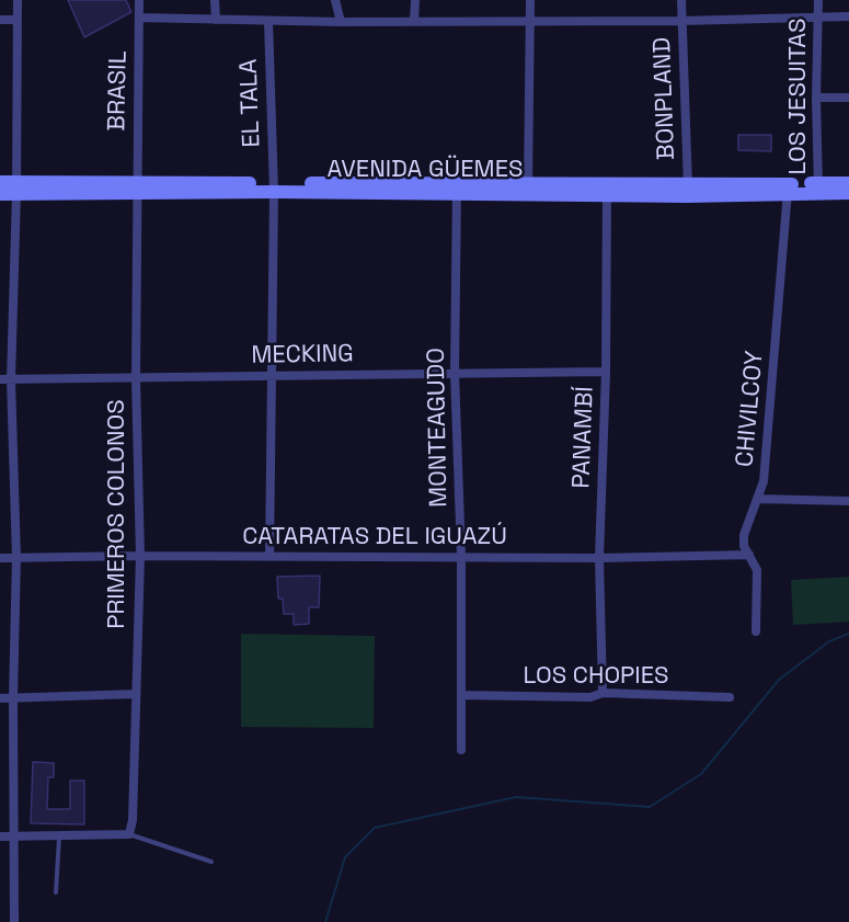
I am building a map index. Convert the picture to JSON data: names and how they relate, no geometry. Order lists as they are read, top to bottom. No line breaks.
{"streets":{"main road":["AVENIDA GÜEMES"],"street":["BRASIL","LOS JESUITAS","BONPLAND","EL TALA","MECKING","CHIVILCOY","MONTEAGUDO","PANAMBÍ","PRIMEROS COLONOS","CATARATAS DEL IGUAZÚ","LOS CHOPIES"]},"crossings":[["BRASIL","AVENIDA GÜEMES"],["BRASIL","PRIMEROS COLONOS"],["LOS JESUITAS","AVENIDA GÜEMES"],["BONPLAND","AVENIDA GÜEMES"],["EL TALA","AVENIDA GÜEMES"],["EL TALA","MECKING"],["EL TALA","CATARATAS DEL IGUAZÚ"],["AVENIDA GÜEMES","CHIVILCOY"],["AVENIDA GÜEMES","MONTEAGUDO"],["AVENIDA GÜEMES","PANAMBÍ"],["AVENIDA GÜEMES","PRIMEROS COLONOS"],["MECKING","MONTEAGUDO"],["MECKING","PANAMBÍ"],["MECKING","PRIMEROS COLONOS"],["CHIVILCOY","CATARATAS DEL IGUAZÚ"],["MONTEAGUDO","CATARATAS DEL IGUAZÚ"],["MONTEAGUDO","LOS CHOPIES"],["PANAMBÍ","CATARATAS DEL IGUAZÚ"],["PANAMBÍ","LOS CHOPIES"],["PRIMEROS COLONOS","CATARATAS DEL IGUAZÚ"]]}
